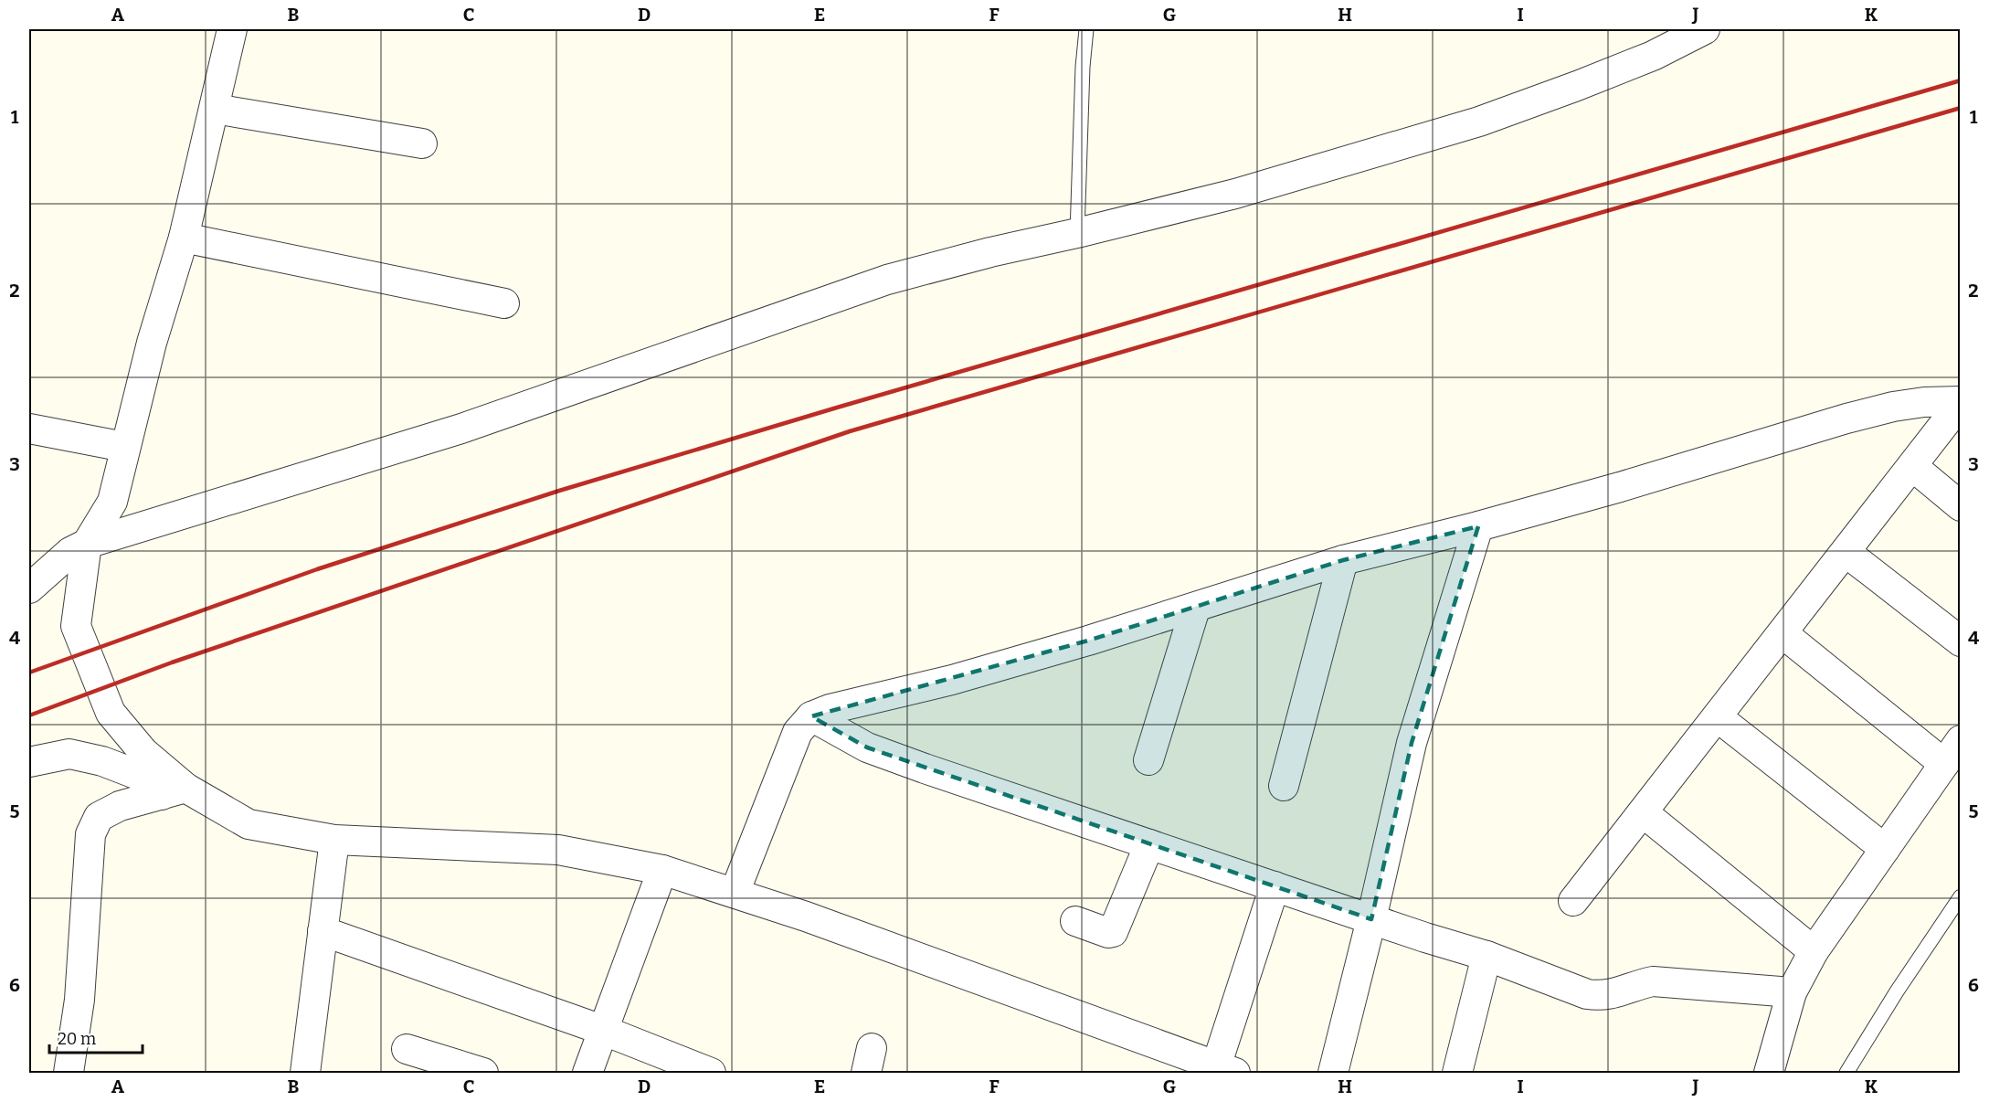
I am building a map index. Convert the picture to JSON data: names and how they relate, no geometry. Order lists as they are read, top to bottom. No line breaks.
{"scale_bar":"20 m","grid":{"columns":["A","B","C","D","E","F","G","H","I","J","K"],"rows":["1","2","3","4","5","6"]}}
